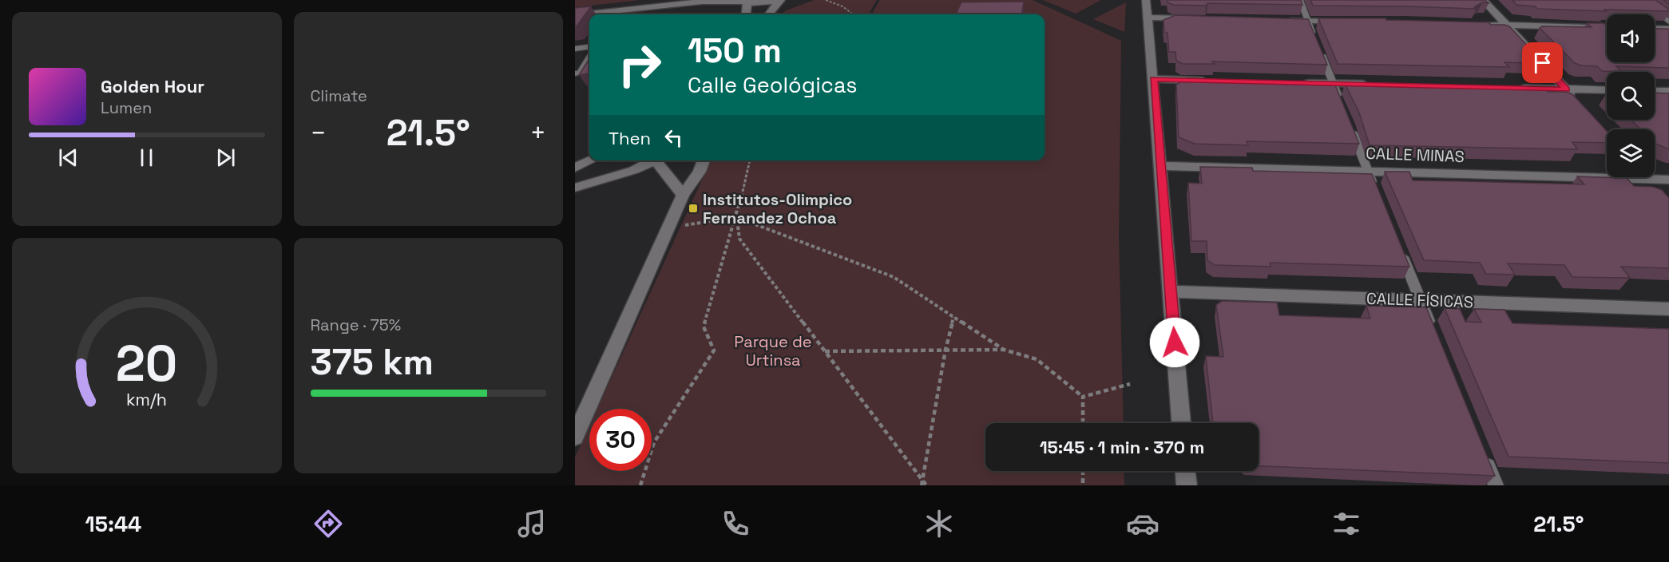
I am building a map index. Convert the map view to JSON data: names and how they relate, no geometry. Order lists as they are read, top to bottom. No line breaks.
{"streets":{"street":["CALLE MINAS","CALLE FÍSICAS"]},"parks":["Parque de Urtinsa"],"places":{"transit":["Institutos-Olimpico Fernandez Ochoa"]},"page":{"tile":["Climate",["Range · 75%","375 km"]],"turn":["150 m","Calle Geológicas"],"song":["Golden Hour","Lumen"],"heat":["−","21.5°","+"],"then":"Then","limit":"30","trip":"15:45 · 1 min · 370 m","tabs":["15:44","21.5°"],"gauge":["20","km/h"]}}
